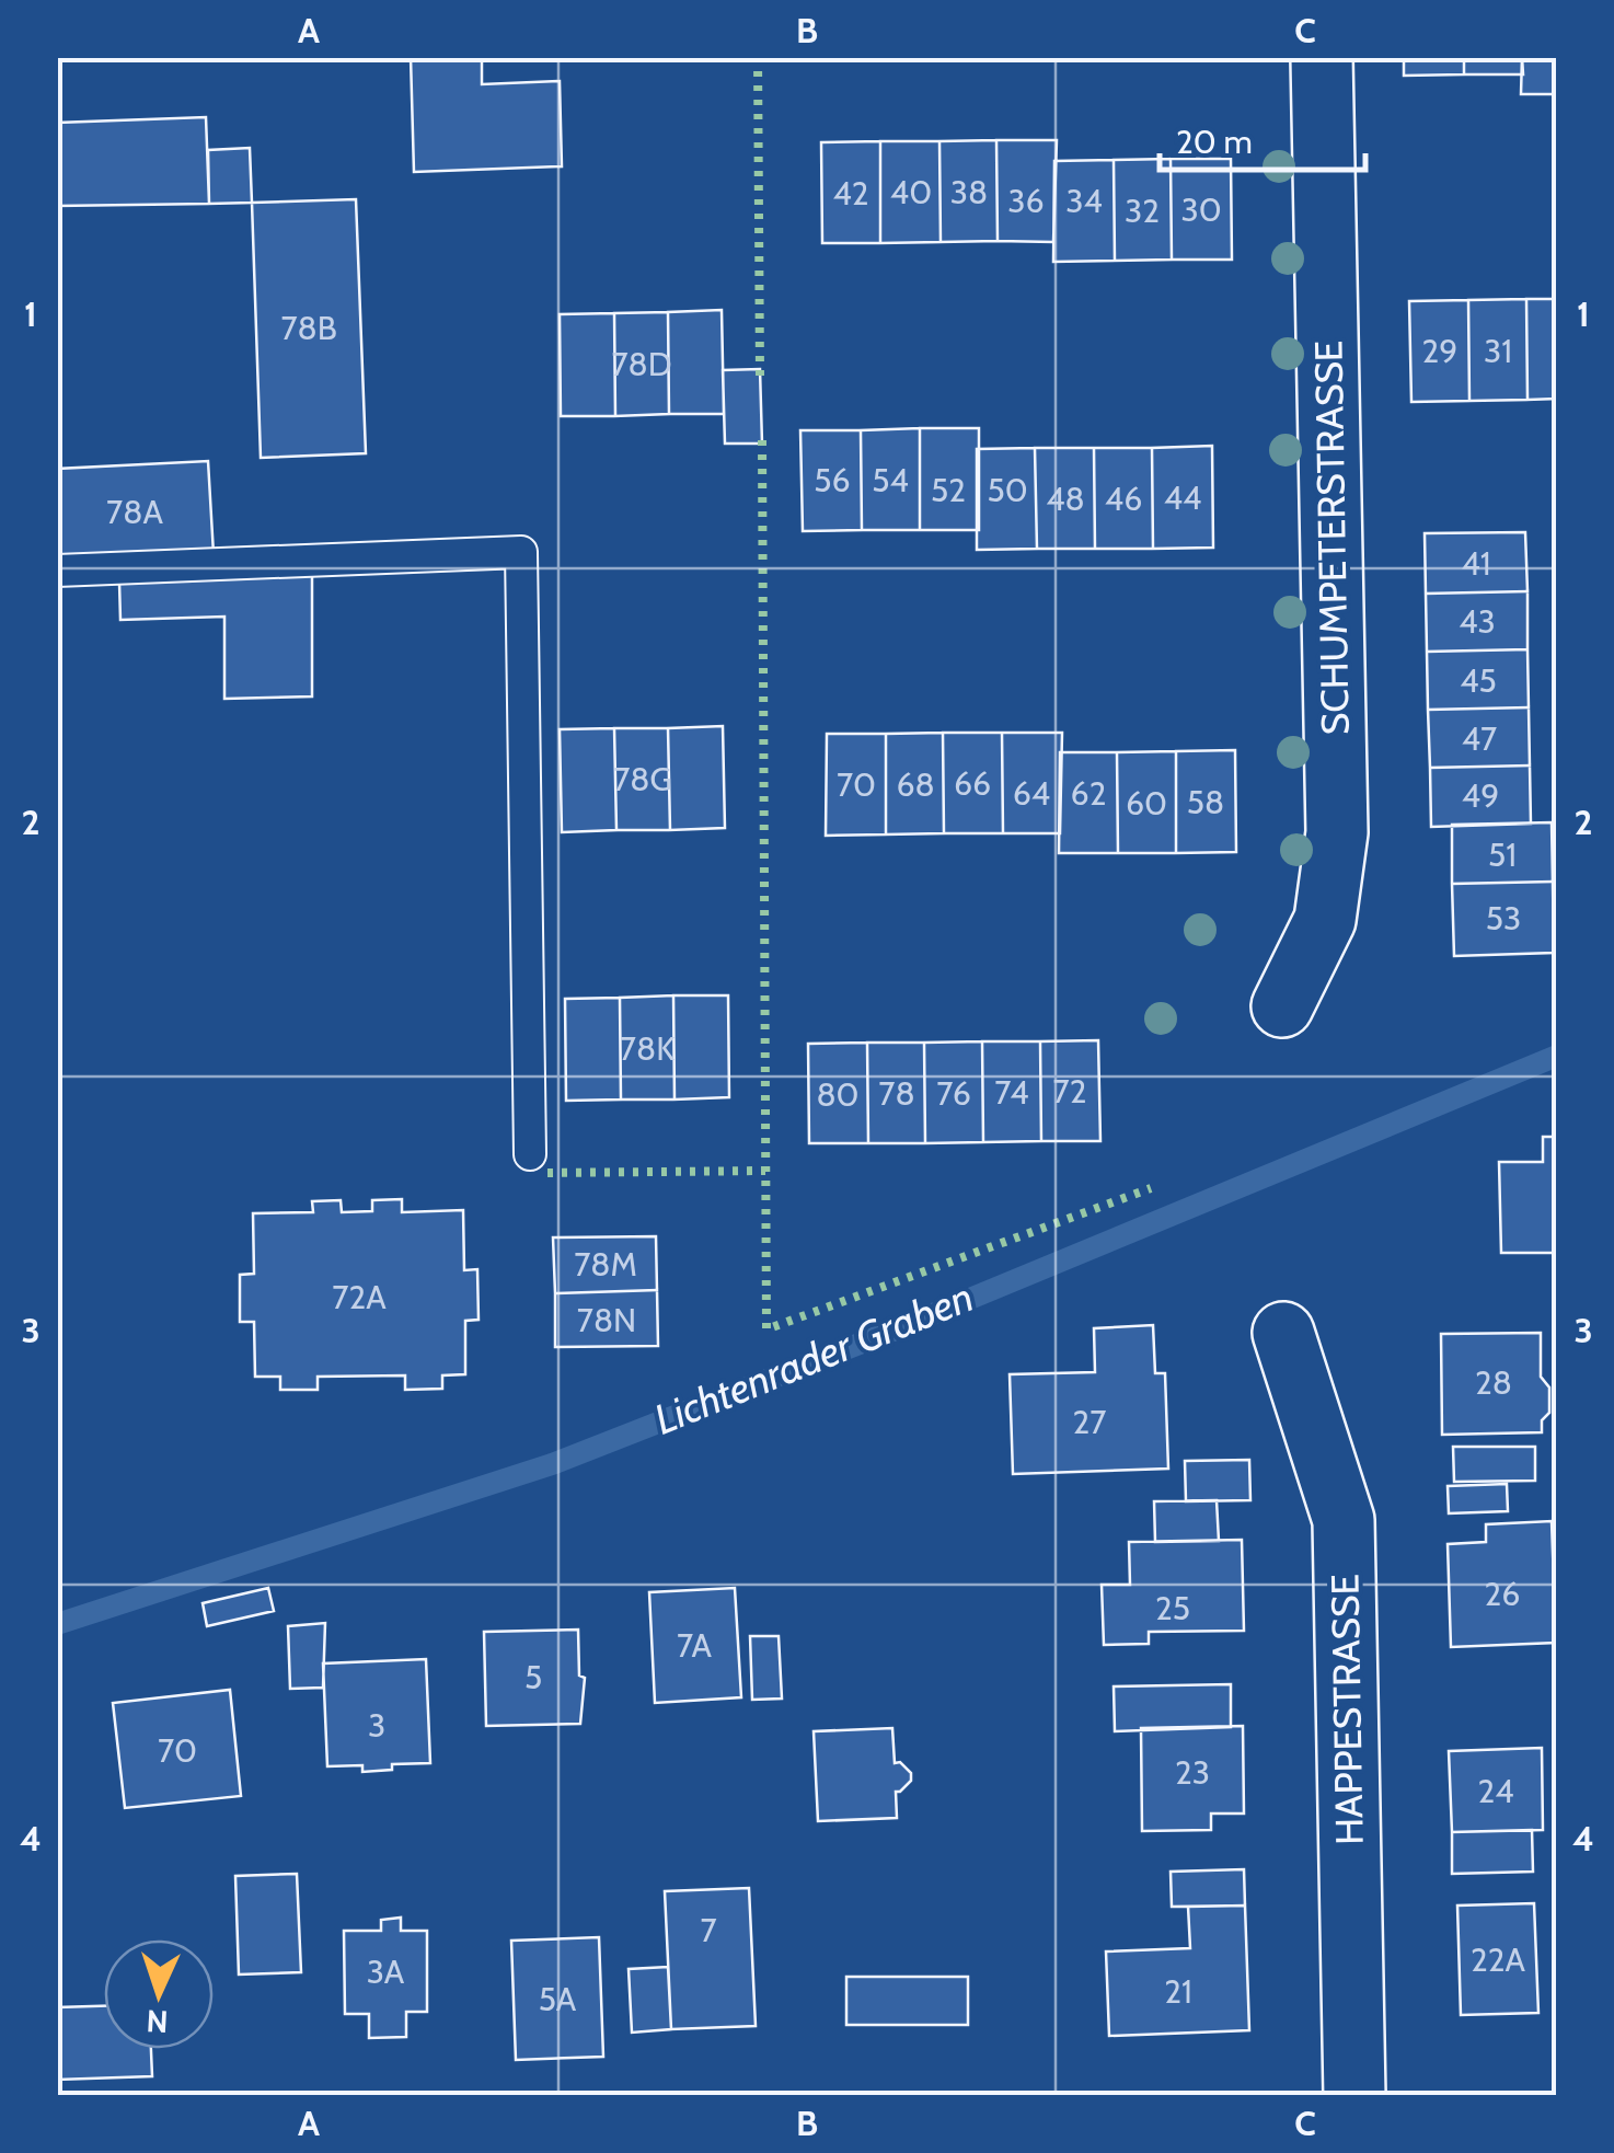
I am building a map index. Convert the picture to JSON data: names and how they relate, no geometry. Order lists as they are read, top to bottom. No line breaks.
{"streets":{"street":["SCHUMPETERSTRASSE","HAPPESTRASSE"]},"water":["Lichtenrader Graben"],"house_numbers":["40","38","42","36","34","30","32","78B","29","31","78D","56","54","52","50","44","48","46","78A","41","43","45","47","78G","66","70","68","64","62","49","58","60","51","53","78K","72","74","78","76","80","78M","72A","78N","28","27","26","25","7A","5","3","70","23","24","7","22A","3A","21","5A"],"scale_bar":"20 m","north":"bottom","grid":{"columns":["A","B","C"],"rows":["1","2","3","4"]}}
